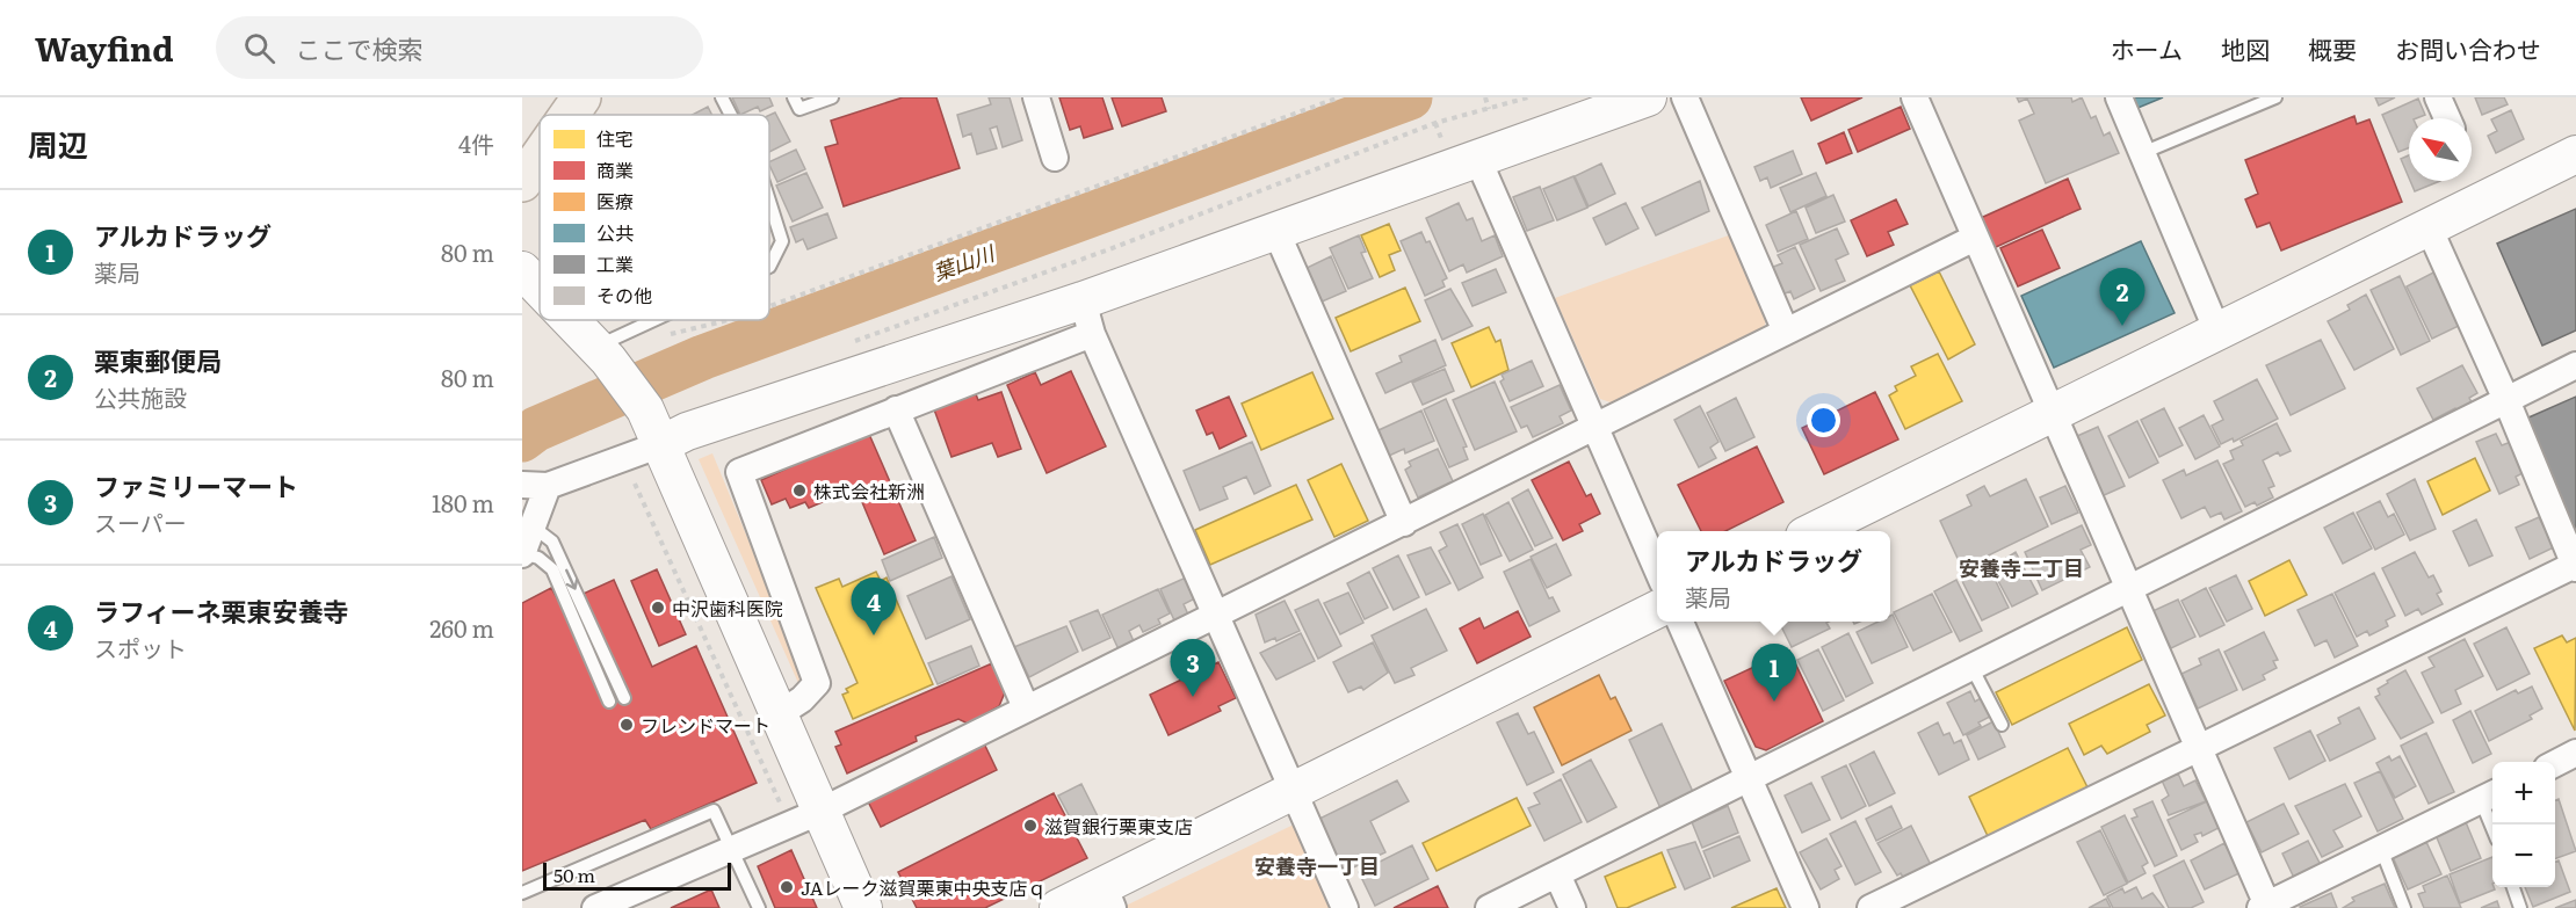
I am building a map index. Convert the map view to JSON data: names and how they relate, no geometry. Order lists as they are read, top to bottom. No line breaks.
{"districts":["安養寺二丁目","安養寺一丁目"],"water":["葉山川"],"places":["株式会社新洲","中沢歯科医院","フレンドマート","滋賀銀行栗東支店","JAレーク滋賀栗東中央支店ｑ"],"legend":["住宅","商業","医療","公共","工業","その他"],"scale_bar":"50 m","north":"top left","page":{"header":"Wayfind","search":"ここで検索","nav":["ホーム","地図","概要","お問い合わせ"],"heading":["周辺","4件"],"list":[{"mark":"1","name":"アルカドラッグ","note":"薬局","value":"80 m"},{"mark":"2","name":"栗東郵便局","note":"公共施設","value":"80 m"},{"mark":"3","name":"ファミリーマート","note":"スーパー","value":"180 m"},{"mark":"4","name":"ラフィーネ栗東安養寺","note":"スポット","value":"260 m"}],"pins":["2","4","3","1"],"popup":["アルカドラッグ","薬局"],"map_buttons":["+","−"],"scale":"50 m"}}
